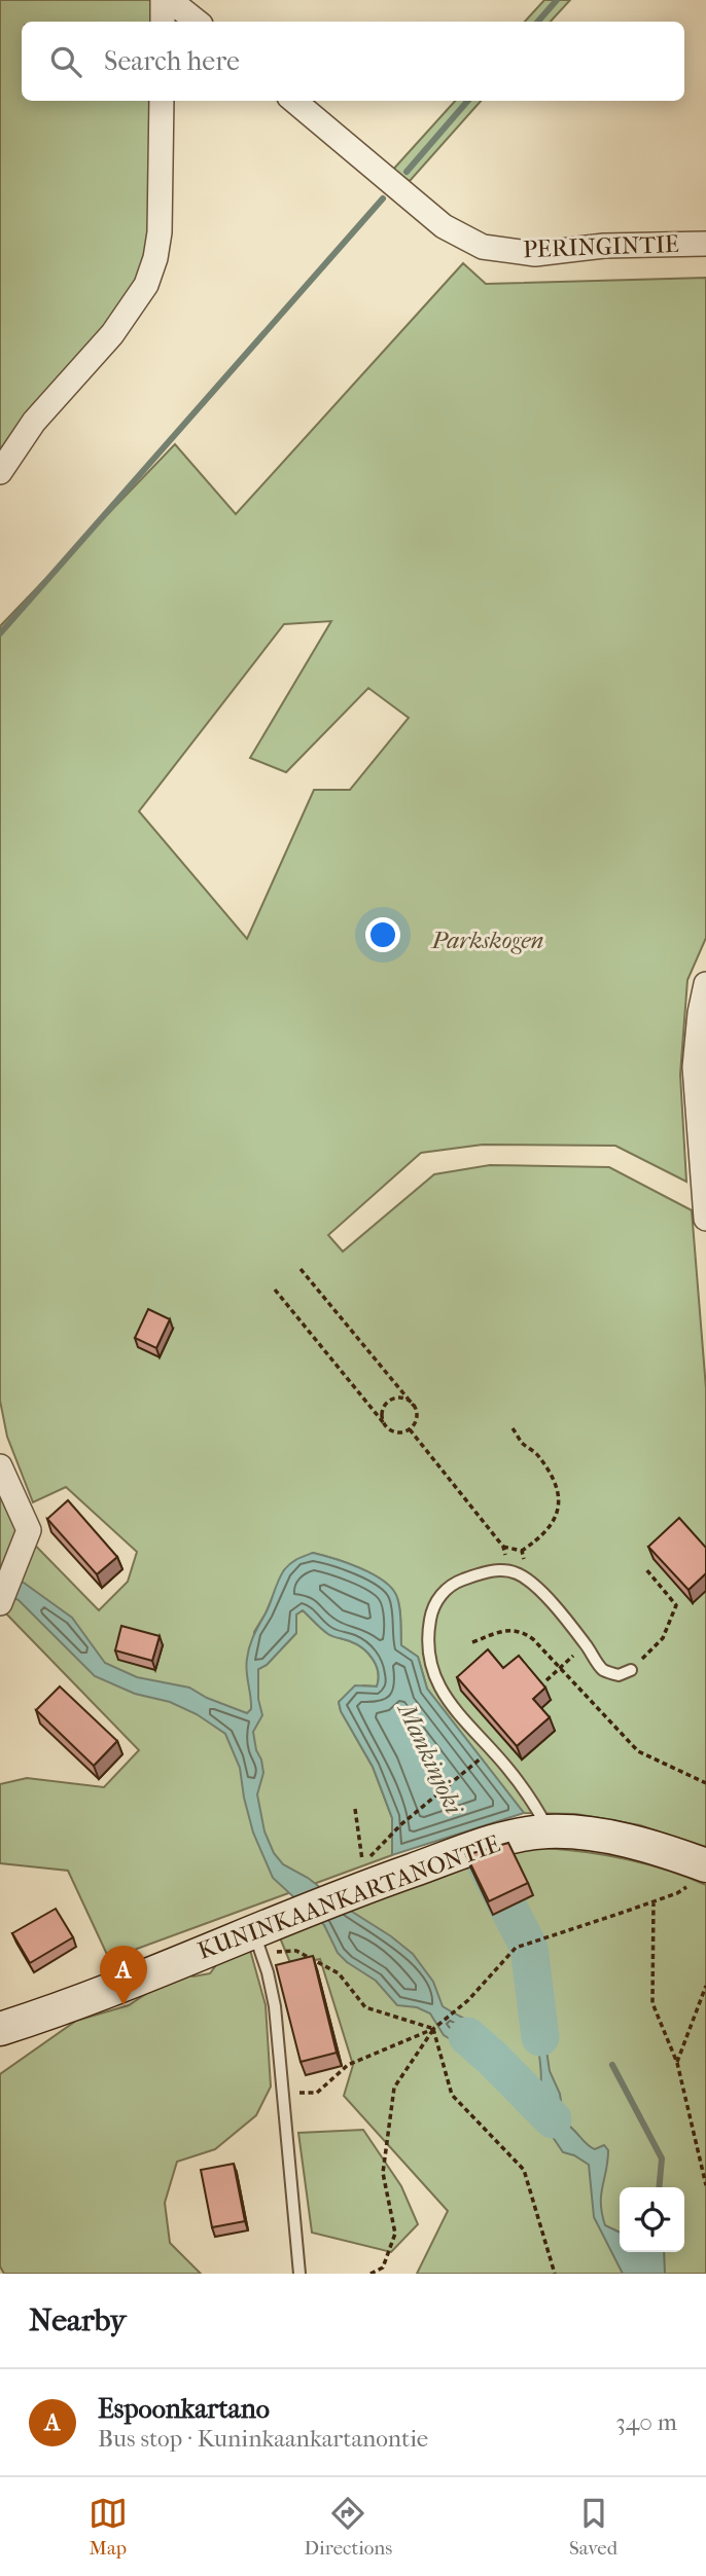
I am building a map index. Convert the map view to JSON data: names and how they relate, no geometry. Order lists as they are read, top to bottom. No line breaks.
{"streets":{"street":["PERINGINTIE","KUNINKAANKARTANONTIE"]},"water":["Mankinjoki"],"parks":["Parkskogen"],"page":{"search":"Search here","pins":"A","heading":"Nearby","list":[{"mark":"A","name":"Espoonkartano","note":"Bus stop · Kuninkaankartanontie","value":"340 m"}],"nav":["Map","Directions","Saved"]}}
